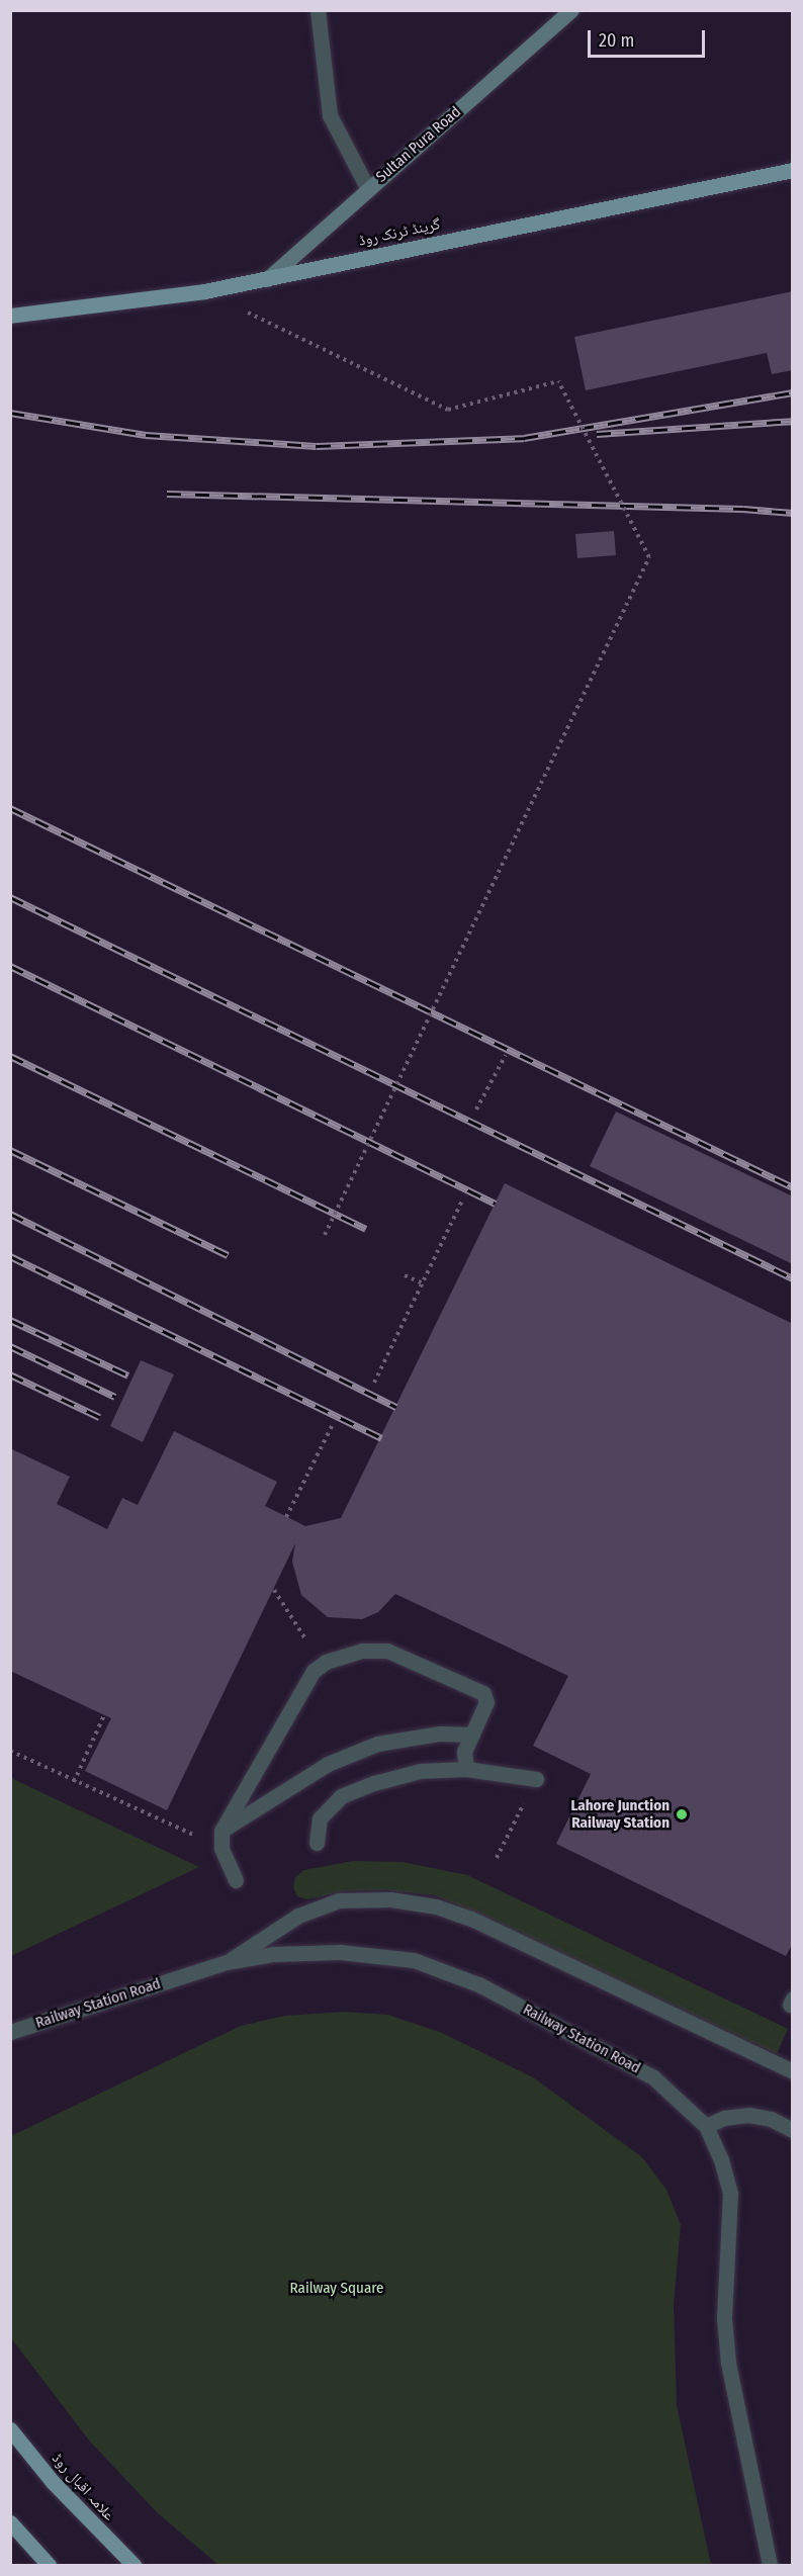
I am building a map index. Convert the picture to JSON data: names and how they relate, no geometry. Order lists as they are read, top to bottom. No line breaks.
{"streets":{"main road":["Sultan Pura Road","گرینڈ ٹرنک روڈ","علامہ اقبال روڈ"],"street":["Railway Station Road"]},"crossings":[["Sultan Pura Road","گرینڈ ٹرنک روڈ"]],"parks":["Railway Square"],"places":["Lahore Junction Railway Station"],"scale_bar":"20 m"}
